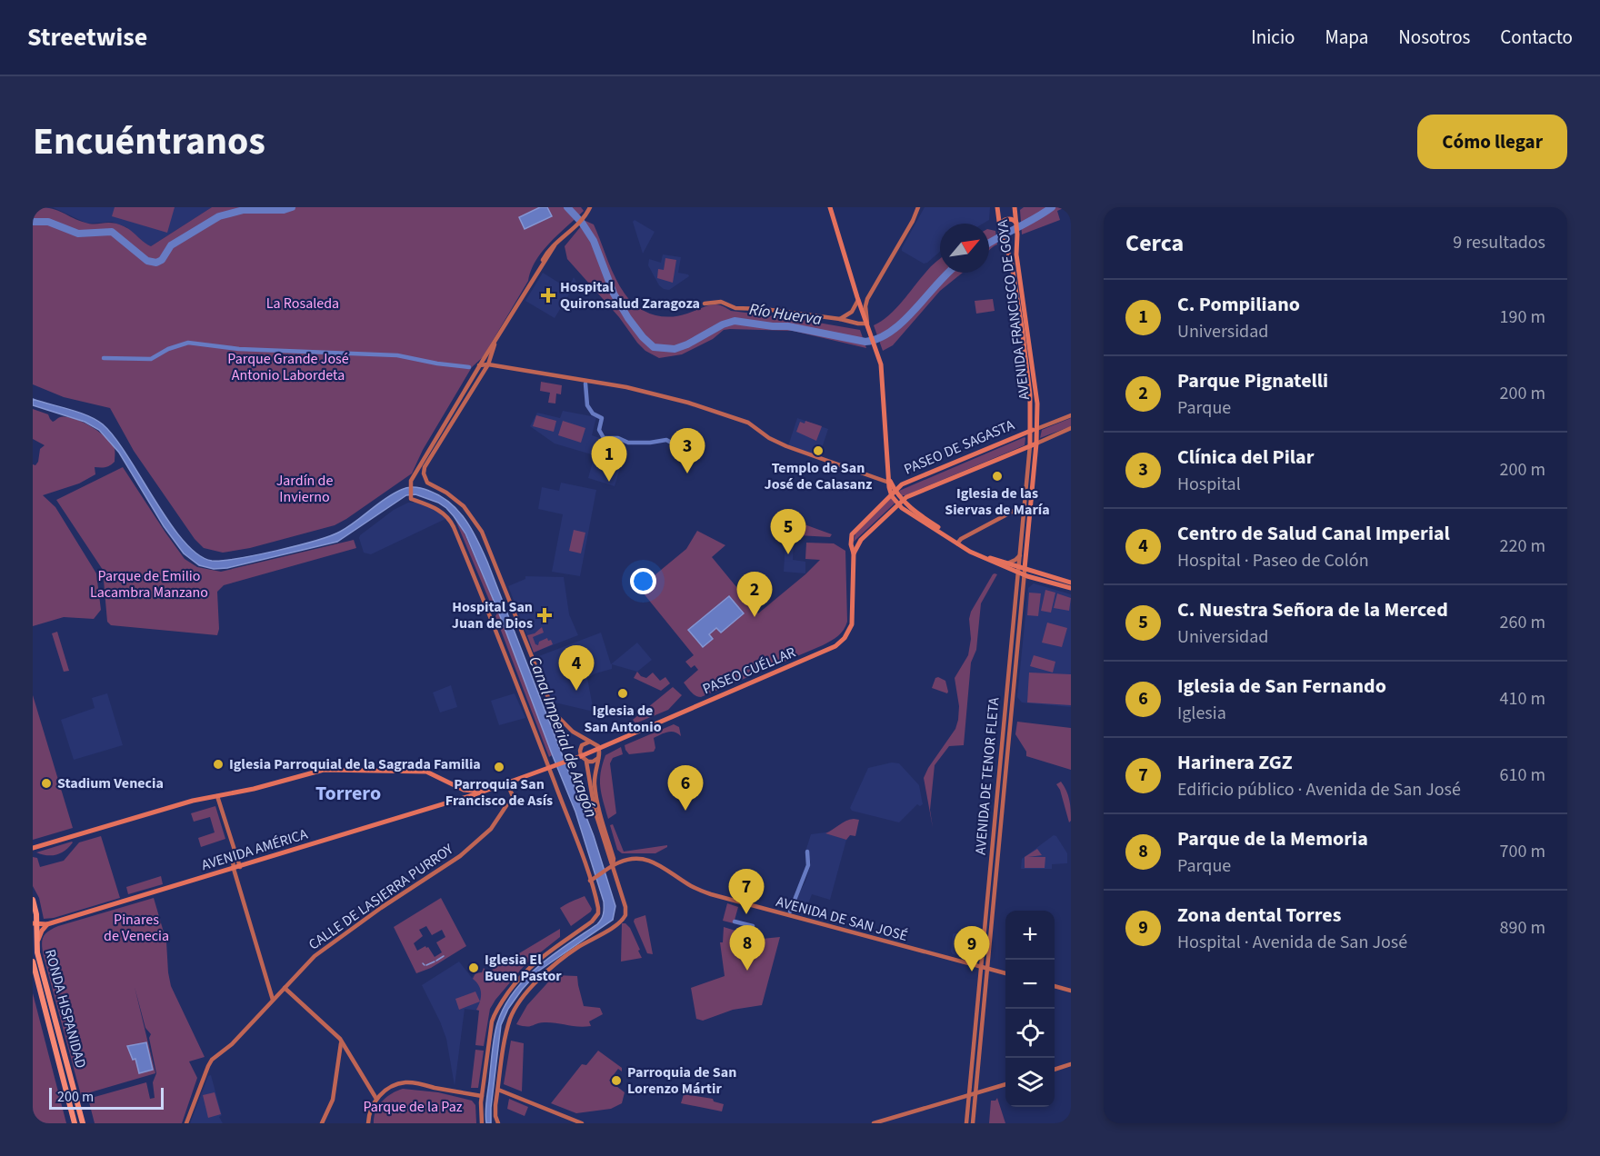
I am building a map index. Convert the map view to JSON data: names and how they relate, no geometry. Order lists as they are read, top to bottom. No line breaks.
{"streets":{"highway":["RONDA HISPANIDAD"],"main road":["AVENIDA FRANCISCO DE GOYA","PASEO DE SAGASTA","PASEO CUÉLLAR","AVENIDA DE TENOR FLETA","AVENIDA AMÉRICA","CALLE DE LASIERRA PURROY","AVENIDA DE SAN JOSÉ"]},"crossings":[["AVENIDA FRANCISCO DE GOYA","PASEO DE SAGASTA"],["AVENIDA FRANCISCO DE GOYA","AVENIDA DE TENOR FLETA"],["PASEO DE SAGASTA","PASEO CUÉLLAR"],["PASEO DE SAGASTA","AVENIDA DE TENOR FLETA"],["PASEO CUÉLLAR","AVENIDA AMÉRICA"],["AVENIDA DE TENOR FLETA","AVENIDA DE SAN JOSÉ"],["AVENIDA AMÉRICA","CALLE DE LASIERRA PURROY"],["AVENIDA AMÉRICA","RONDA HISPANIDAD"]],"districts":["Torrero"],"water":["Río Huerva","Canal Imperial de Aragón"],"parks":["La Rosaleda","Parque Grande José Antonio Labordeta","Jardín de Invierno","Parque de Emilio Lacambra Manzano","Pinares de Venecia","Parque de la Paz"],"places":{"health":["Hospital Quironsalud Zaragoza","Hospital San Juan de Dios"],"other":["Templo de San José de Calasanz","Iglesia de las Siervas de María","Iglesia de San Antonio","Iglesia Parroquial de la Sagrada Familia","Parroquia San Francisco de Asís","Stadium Venecia","Iglesia El Buen Pastor","Parroquia de San Lorenzo Mártir"]},"scale_bar":"200 m","north":"top right","page":{"header":"Streetwise","nav":["Inicio","Mapa","Nosotros","Contacto"],"title":"Encuéntranos","buttons":"Cómo llegar","heading":["Cerca","9 resultados"],"list":[{"mark":"1","name":"C. Pompiliano","note":"Universidad","value":"190 m"},{"mark":"2","name":"Parque Pignatelli","note":"Parque","value":"200 m"},{"mark":"3","name":"Clínica del Pilar","note":"Hospital","value":"200 m"},{"mark":"4","name":"Centro de Salud Canal Imperial","note":"Hospital · Paseo de Colón","value":"220 m"},{"mark":"5","name":"C. Nuestra Señora de la Merced","note":"Universidad","value":"260 m"},{"mark":"6","name":"Iglesia de San Fernando","note":"Iglesia","value":"410 m"},{"mark":"7","name":"Harinera ZGZ","note":"Edificio público · Avenida de San José","value":"610 m"},{"mark":"8","name":"Parque de la Memoria","note":"Parque","value":"700 m"},{"mark":"9","name":"Zona dental Torres","note":"Hospital · Avenida de San José","value":"890 m"}],"pins":["3","1","5","2","4","6","7","8","9"],"map_buttons":["+","−"],"scale":"200 m"}}
